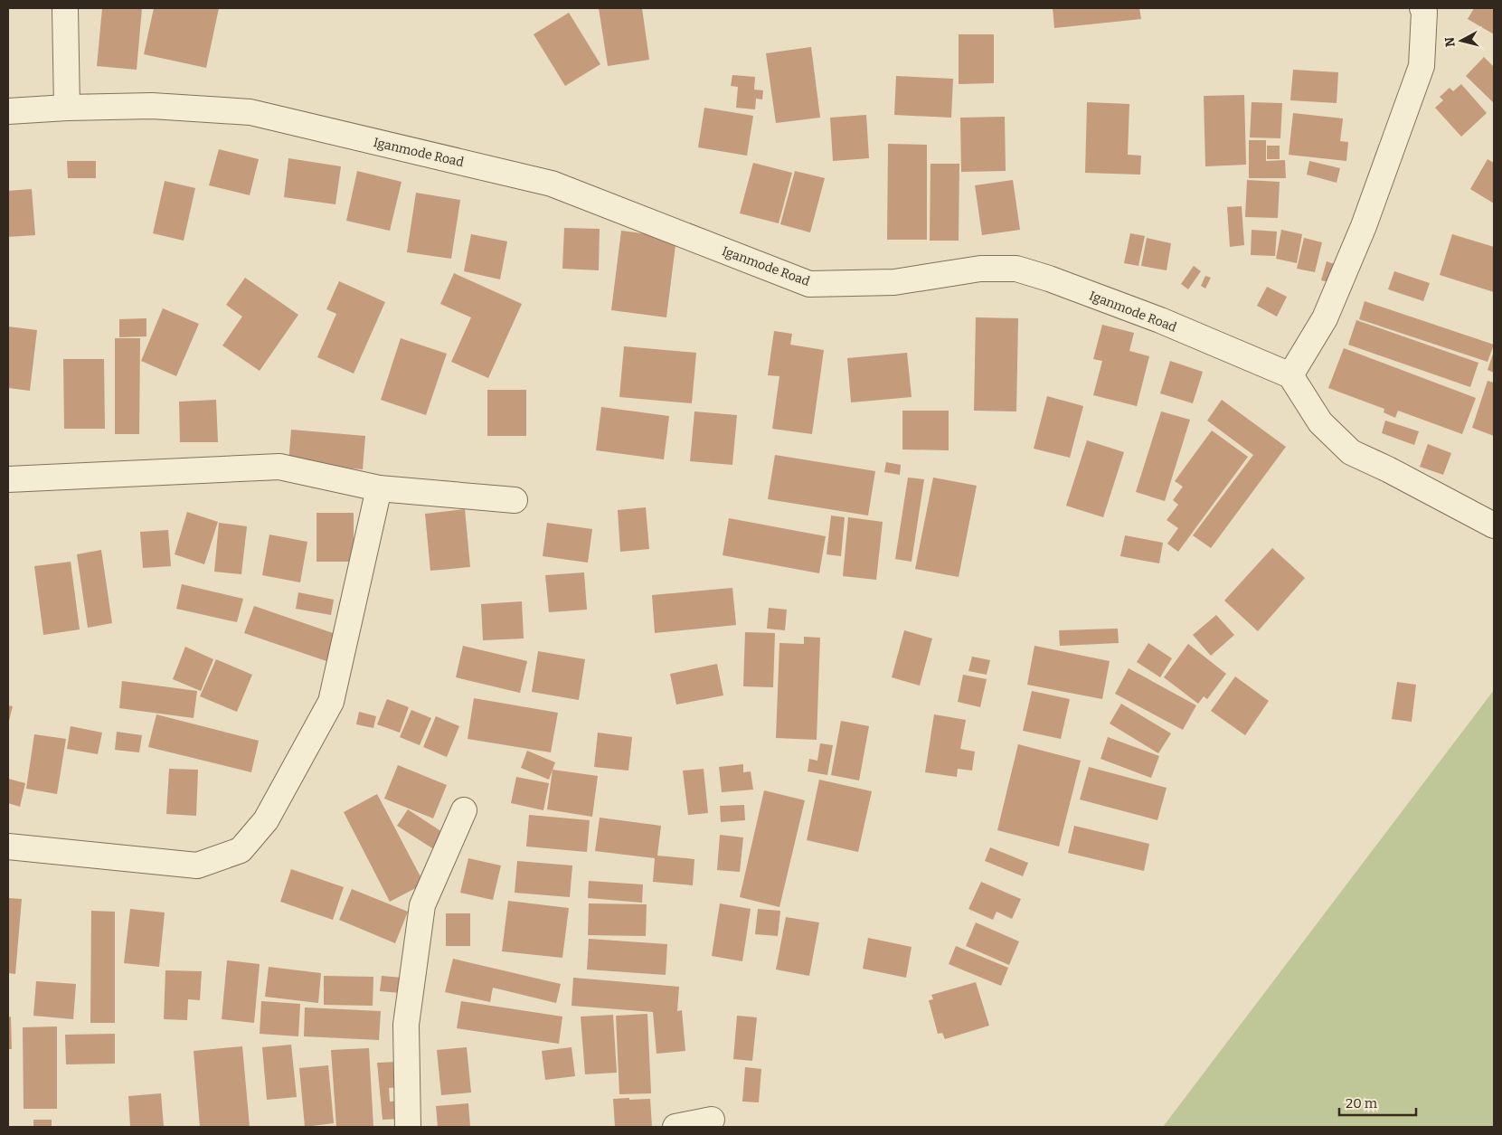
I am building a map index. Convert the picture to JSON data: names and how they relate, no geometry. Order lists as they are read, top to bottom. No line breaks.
{"streets":{"street":["Iganmode Road"]},"scale_bar":"20 m","north":"left"}
